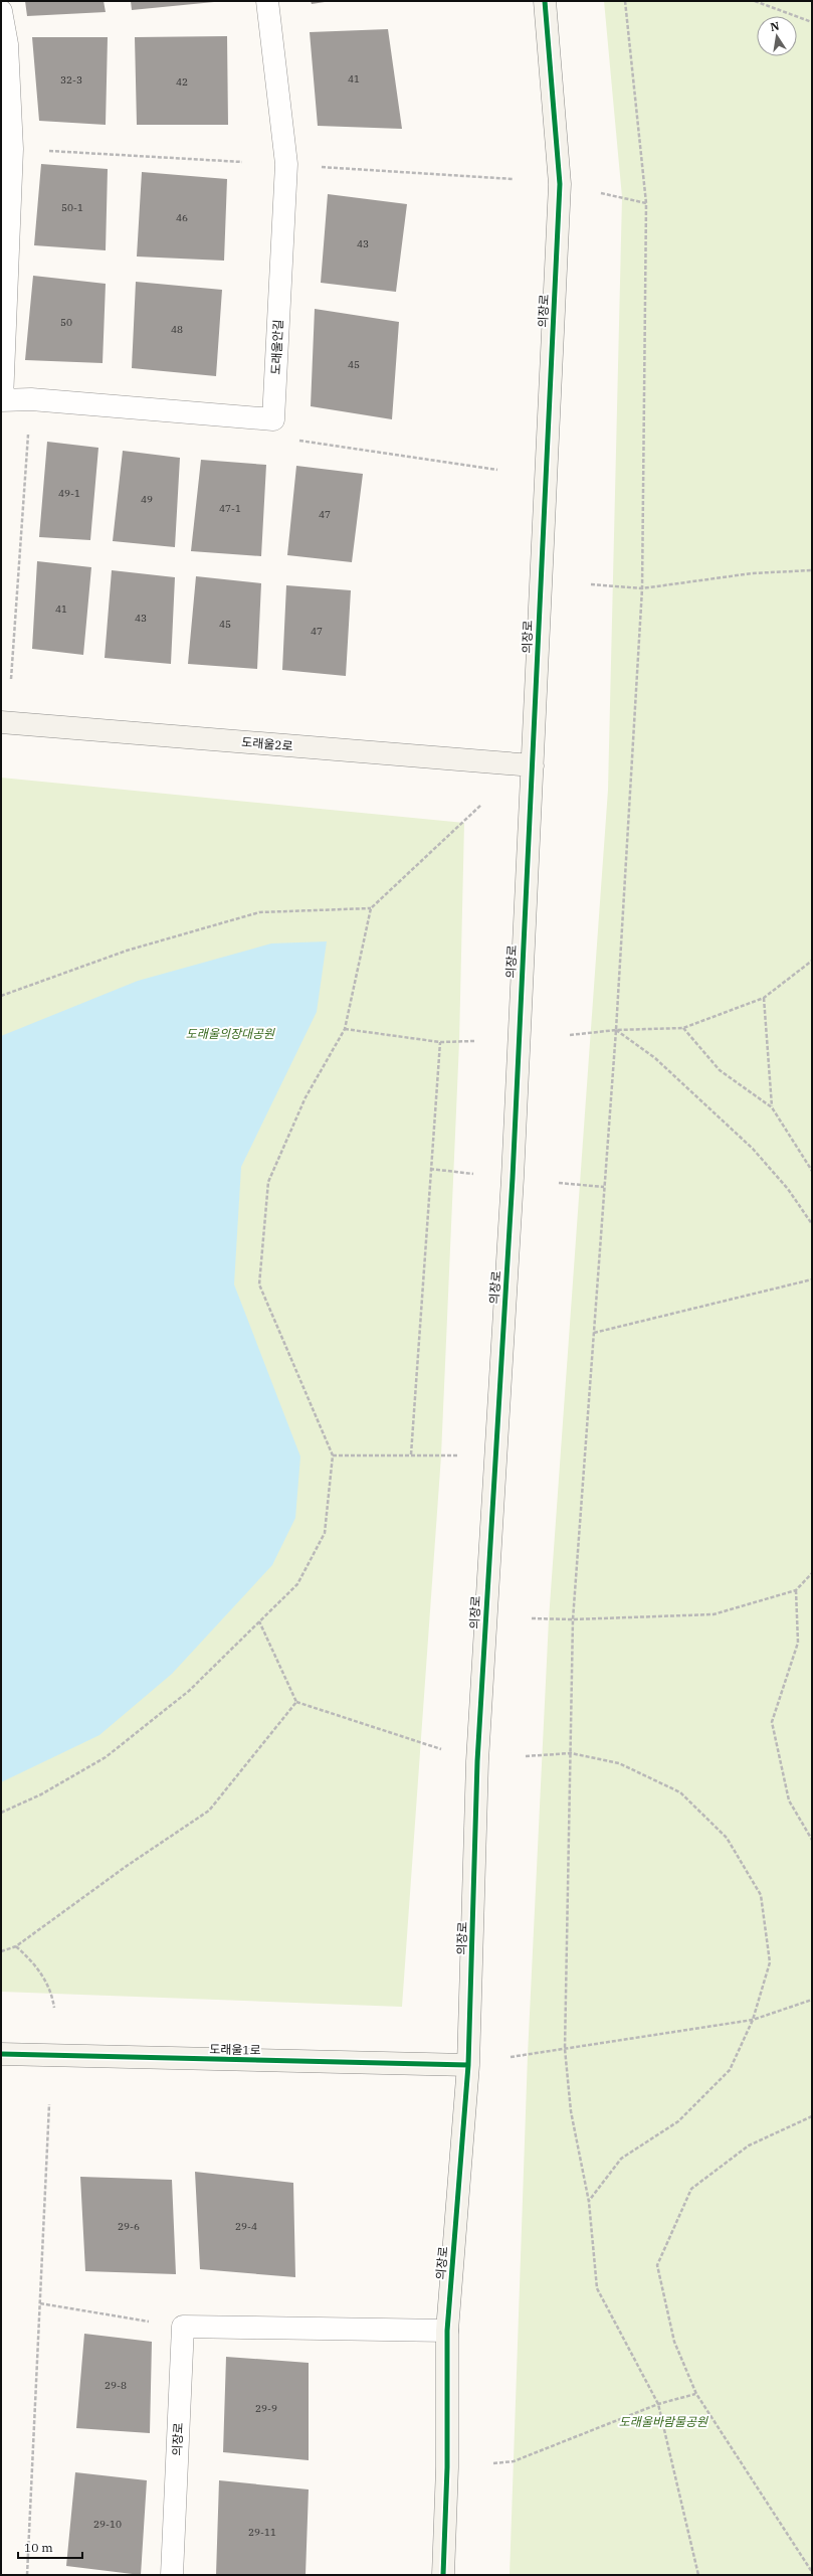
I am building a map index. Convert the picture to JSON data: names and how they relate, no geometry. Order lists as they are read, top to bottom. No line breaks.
{"streets":{"street":["의장로","도래울안길","도래울2로","도래울1로"]},"crossings":[["의장로","도래울2로"],["의장로","도래울1로"]],"parks":["도래울의장대공원","도래울바람물공원"],"house_numbers":["41","32-3","42","50-1","46","43","50","48","45","49-1","49","47-1","47","41","43","45","47","29-6","29-4","29-8","29-9","29-10","29-11"],"scale_bar":"10 m","north":"top"}
